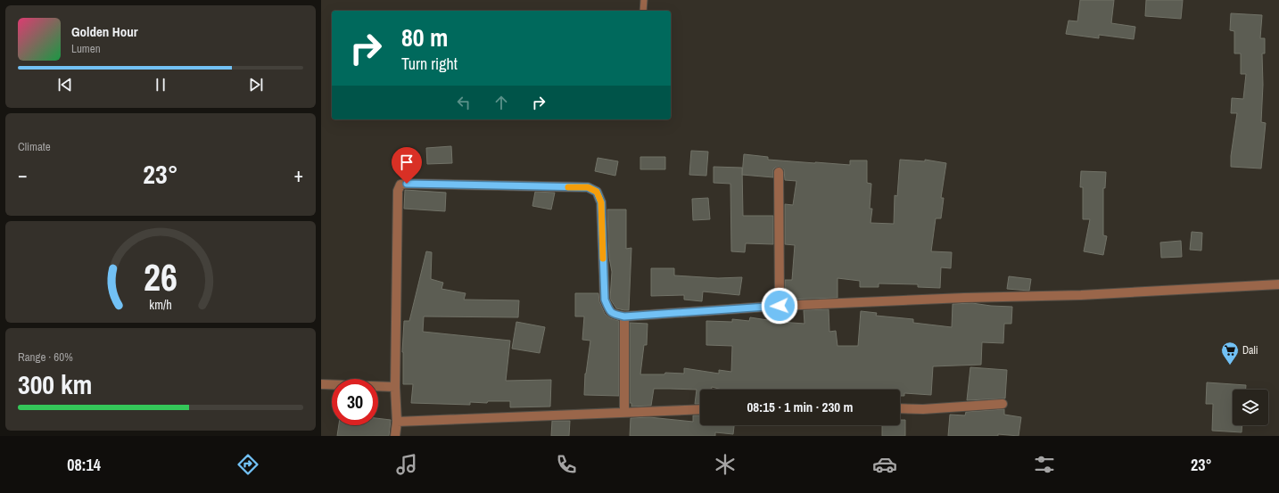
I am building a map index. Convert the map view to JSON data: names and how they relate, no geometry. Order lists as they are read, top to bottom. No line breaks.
{"places":{"supermarket":["Dali"]},"page":{"turn":["80 m","Turn right"],"song":["Golden Hour","Lumen"],"tile":["Climate",["Range · 60%","300 km"]],"heat":["−","23°","+"],"limit":"30","trip":"08:15 · 1 min · 230 m","tabs":["08:14","23°"],"gauge":["26","km/h"]}}
